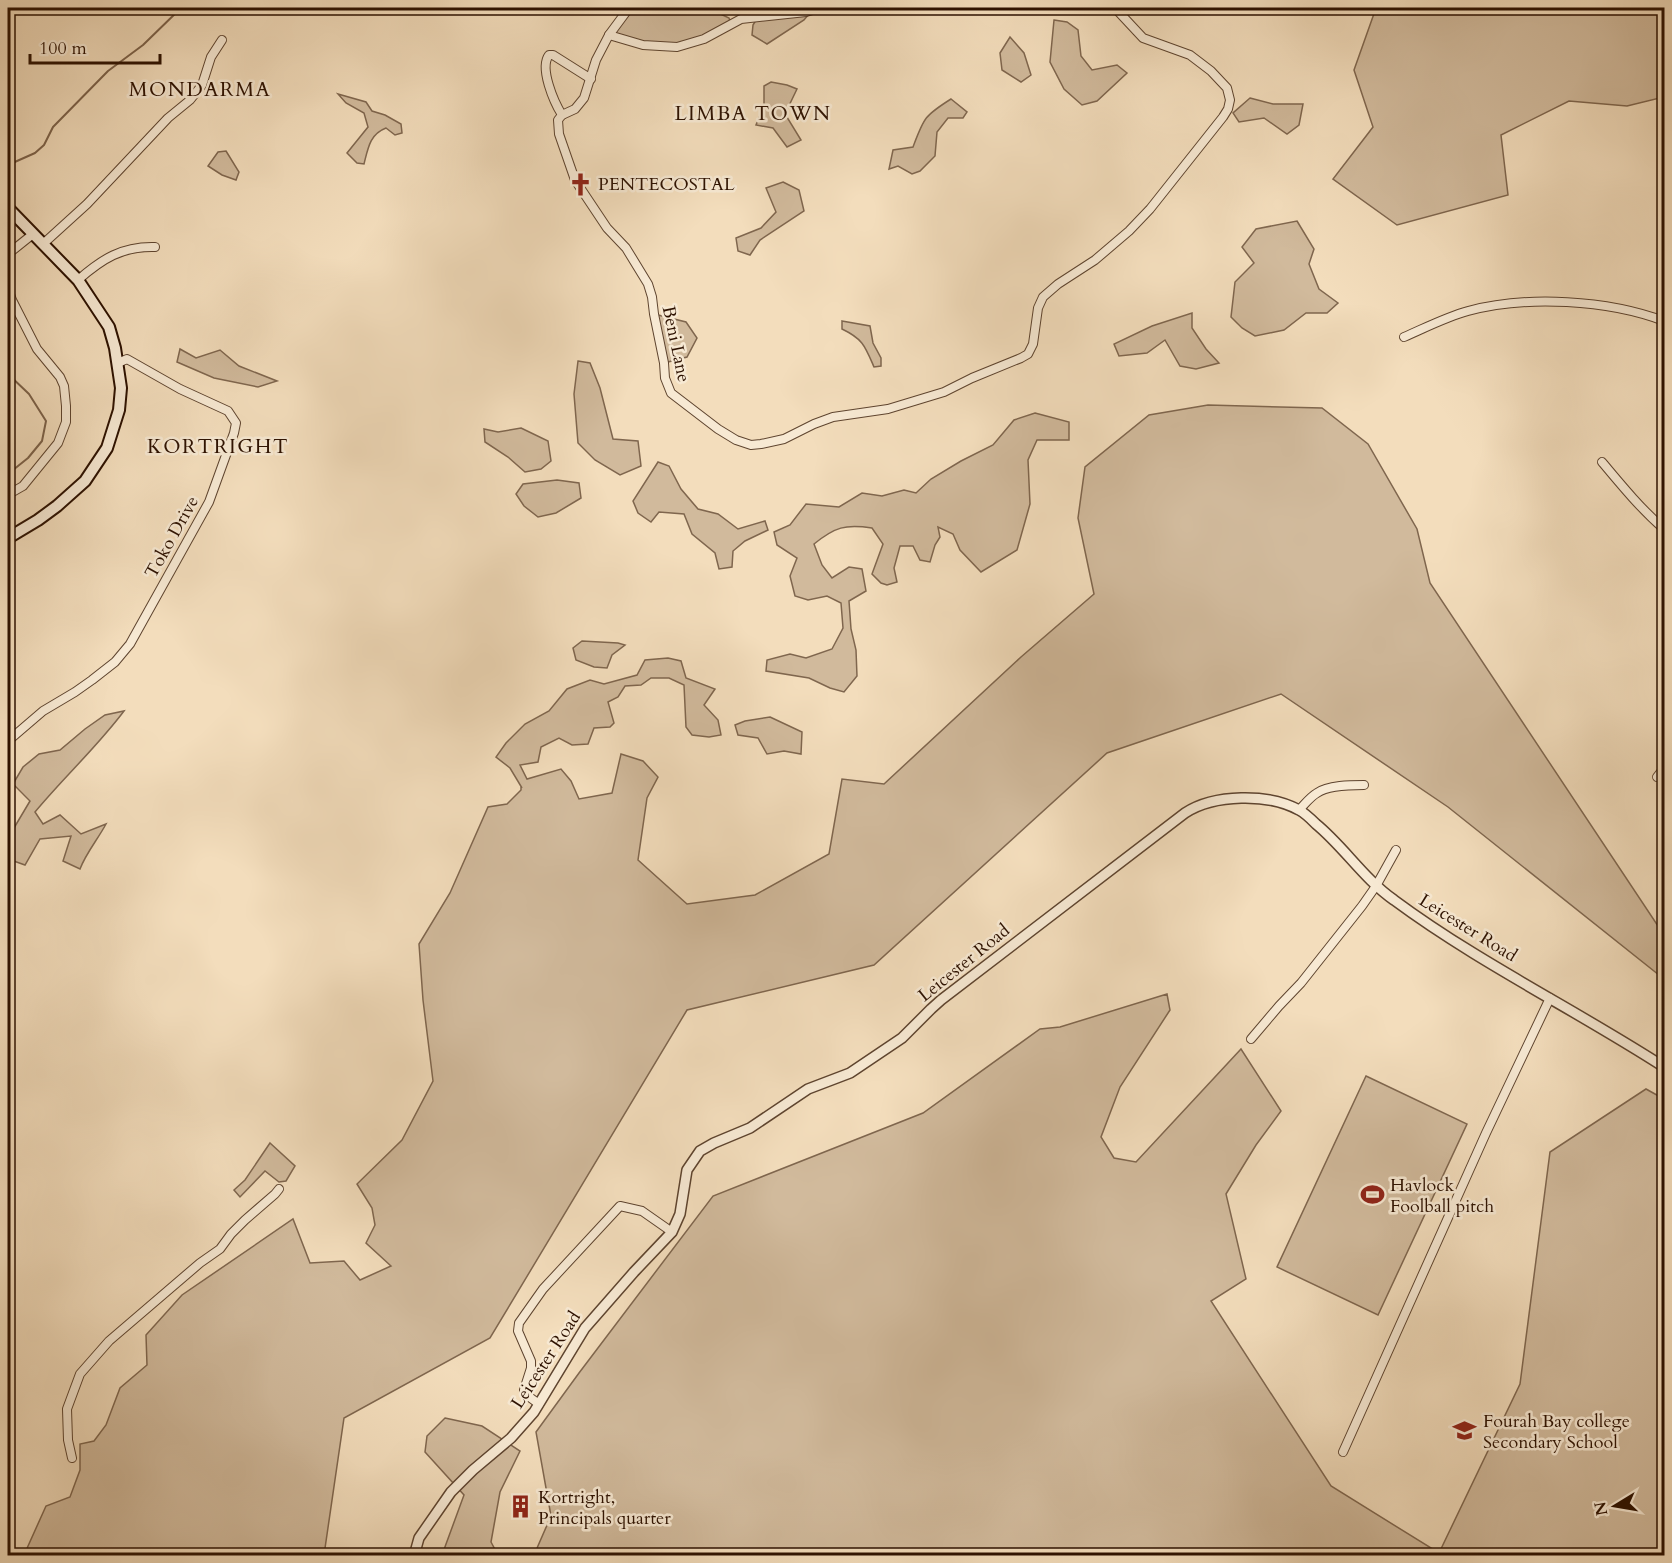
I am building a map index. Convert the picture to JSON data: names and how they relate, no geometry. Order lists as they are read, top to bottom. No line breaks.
{"streets":{"street":["Beni Lane","Toko Drive","Leicester Road"]},"districts":["MONDARMA","LIMBA TOWN","KORTRIGHT"],"places":{"church":["PENTECOSTAL"],"sports":["Havlock Foolball pitch"],"school or university":["Fourah Bay college Secondary School"],"building":["Kortright, Principals quarter"]},"scale_bar":"100 m","north":"left"}
